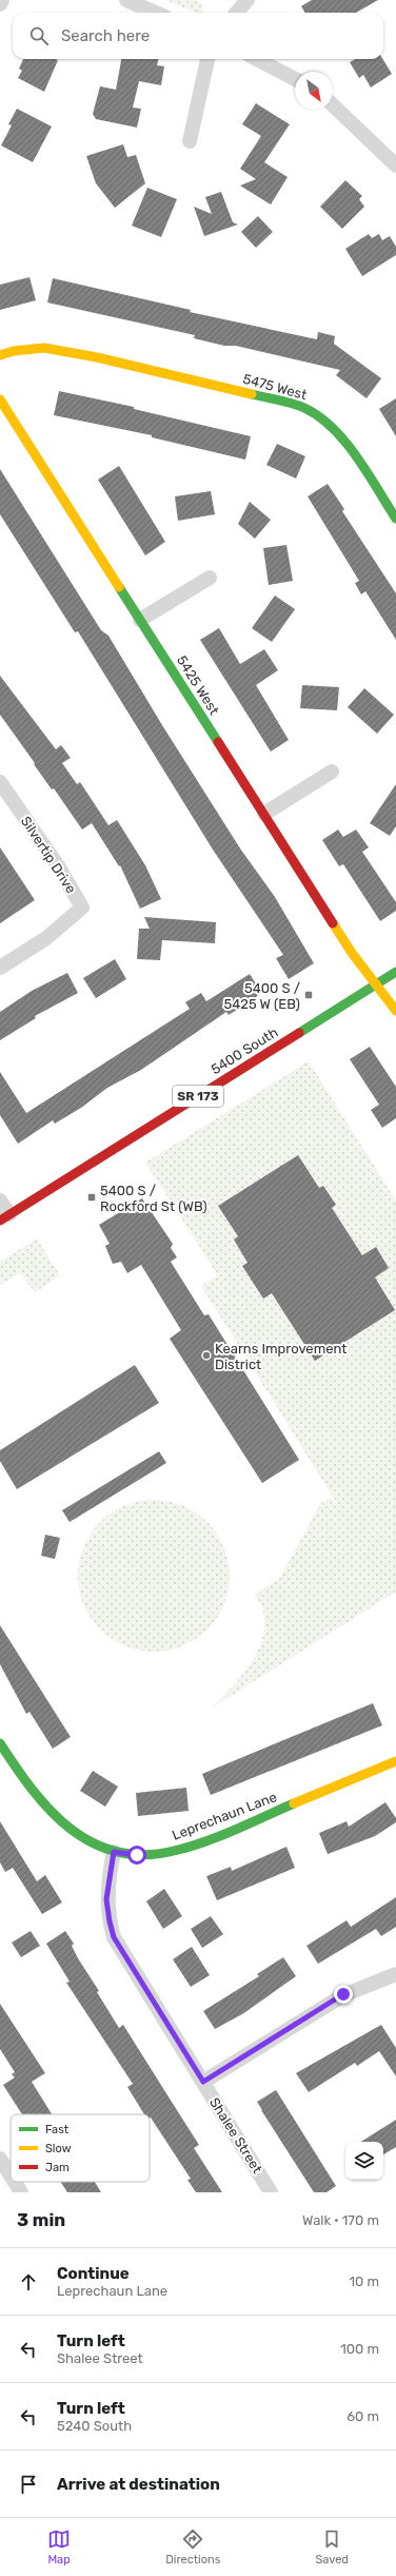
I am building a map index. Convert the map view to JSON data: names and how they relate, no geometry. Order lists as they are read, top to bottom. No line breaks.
{"streets":{"street":["5475 West","5425 West","Silvertip Drive","5400 South","SR 173","Leprechaun Lane","Shalee Street"]},"crossings":[["5425 West","5400 South"],["Leprechaun Lane","Shalee Street"]],"places":{"transit":["5400 S / 5425 W (EB)","5400 S / Rockford St (WB)"],"other":["Kearns Improvement District"]},"legend":["Fast","Slow","Jam"],"north":"bottom right","page":{"search":"Search here","heading":["3 min","Walk · 170 m"],"list":[["Continue","Leprechaun Lane","10 m"],["Turn left","Shalee Street","100 m"],["Turn left","5240 South","60 m"],"Arrive at destination"],"nav":["Map","Directions","Saved"]}}
